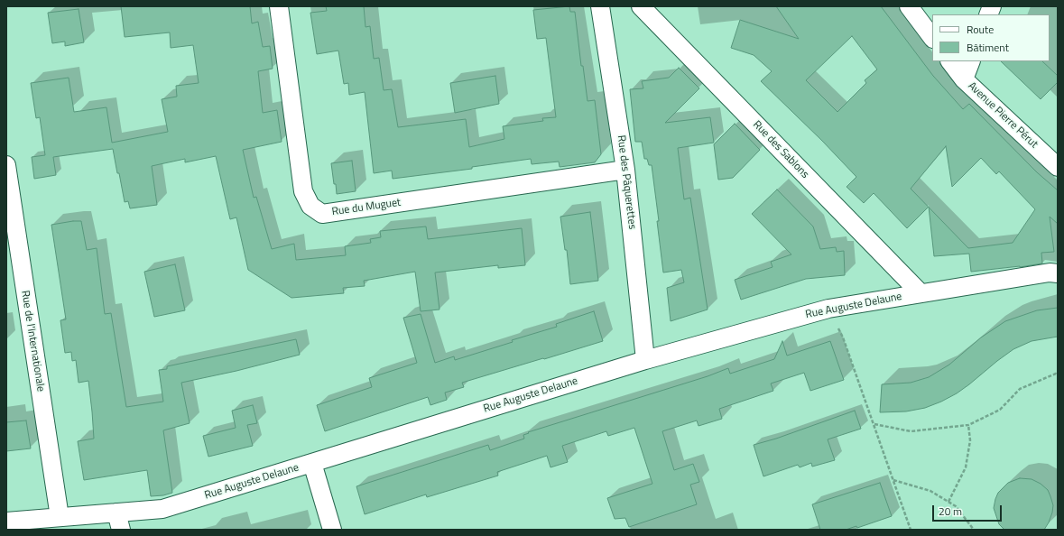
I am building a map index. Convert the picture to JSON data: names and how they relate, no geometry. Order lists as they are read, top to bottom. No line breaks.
{"streets":{"street":["Avenue Pierre Pérut","Rue des Sablons","Rue des Pâquerettes","Rue du Muguet","Rue Auguste Delaune","Rue de l'Internationale"]},"crossings":[["Rue des Sablons","Rue Auguste Delaune"],["Rue des Pâquerettes","Rue du Muguet"],["Rue des Pâquerettes","Rue Auguste Delaune"],["Rue Auguste Delaune","Rue de l'Internationale"]],"legend":["Route","Bâtiment"],"scale_bar":"20 m"}
